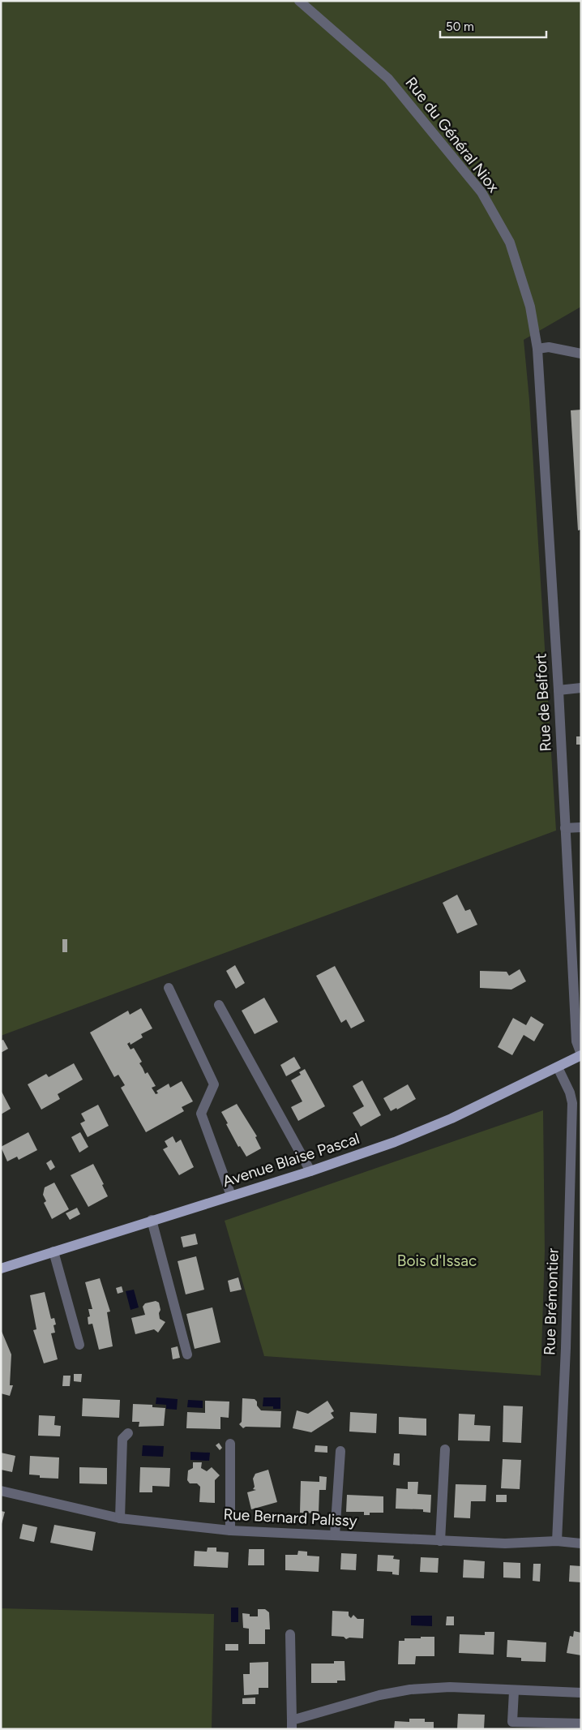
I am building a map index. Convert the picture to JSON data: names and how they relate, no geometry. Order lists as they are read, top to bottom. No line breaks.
{"streets":{"main road":["Avenue Blaise Pascal"],"street":["Rue du Général Niox","Rue de Belfort","Rue Brémontier","Rue Bernard Palissy"]},"crossings":[["Rue du Général Niox","Rue de Belfort"],["Rue de Belfort","Avenue Blaise Pascal"],["Avenue Blaise Pascal","Rue Brémontier"],["Rue Brémontier","Rue Bernard Palissy"]],"parks":["Bois d'Issac"],"scale_bar":"50 m"}
